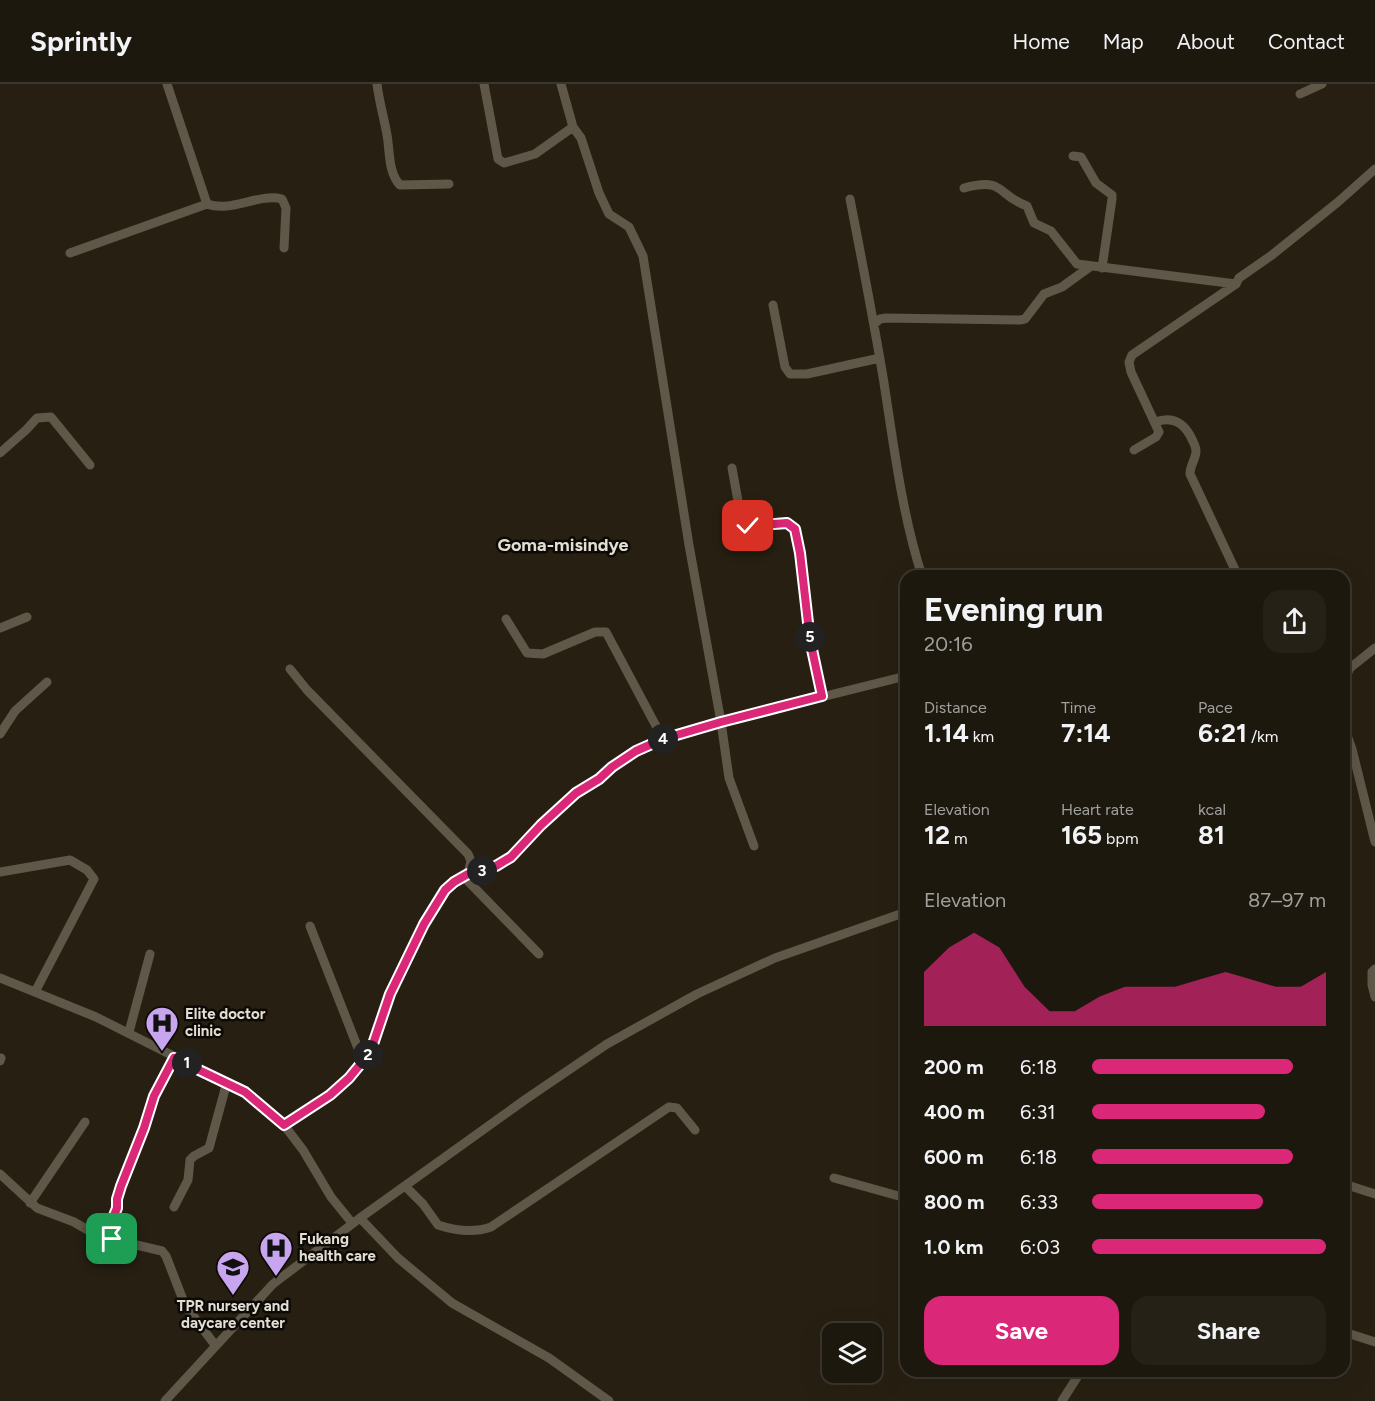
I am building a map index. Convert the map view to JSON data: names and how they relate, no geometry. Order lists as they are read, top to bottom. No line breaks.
{"districts":["Goma-misindye"],"places":{"hospital":["Elite doctor clinic","Fukang health care"],"school or university":["TPR nursery and daycare center"]},"page":{"header":"Sprintly","nav":["Home","Map","About","Contact"],"heading":["Evening run","20:16"],"pins":["5","4","3","2","1"],"stats":[["Distance","1.14 km"],["Time","7:14"],["Pace","6:21 /km"],["Elevation","12 m"],["Heart rate","165 bpm"],["kcal","81"]],"chart":["Elevation","87–97 m"],"list":[{"name":"200 m","note":"6:18"},{"name":"400 m","note":"6:31"},{"name":"600 m","note":"6:18"},{"name":"800 m","note":"6:33"},{"name":"1.0 km","note":"6:03"}],"buttons":["Save","Share"]}}
